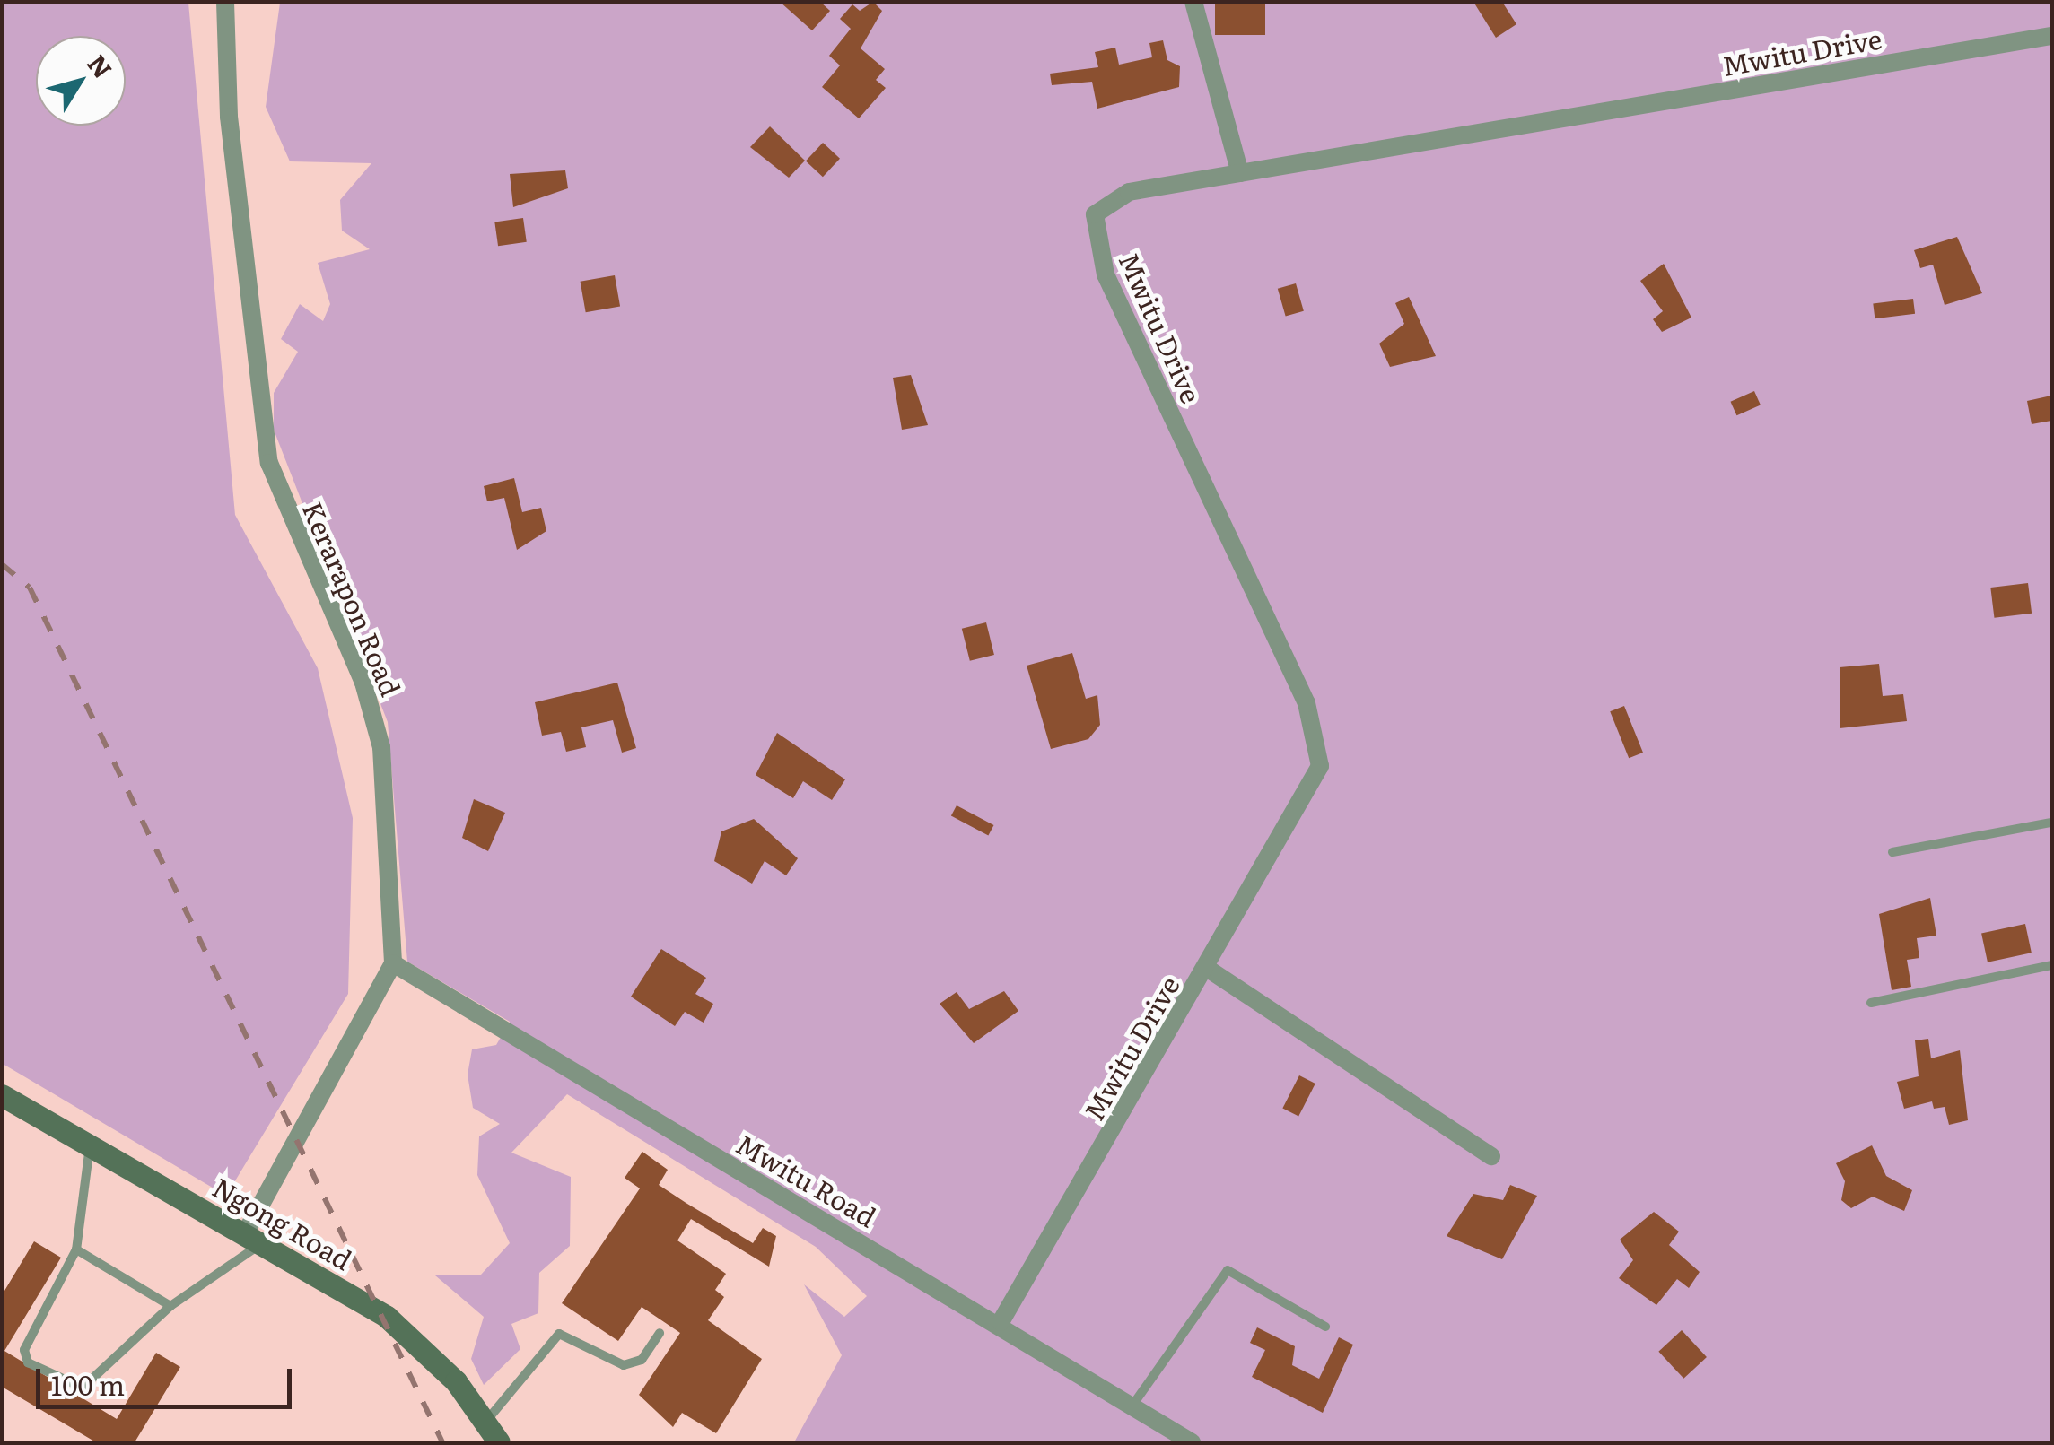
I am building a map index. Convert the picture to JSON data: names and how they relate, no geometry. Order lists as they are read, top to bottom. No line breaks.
{"streets":{"main road":["Ngong Road"],"street":["Mwitu Drive","Kerarapon Road","Mwitu Road"]},"crossings":[["Mwitu Drive","Mwitu Road"],["Kerarapon Road","Mwitu Road"]],"scale_bar":"100 m","north":"top right"}
